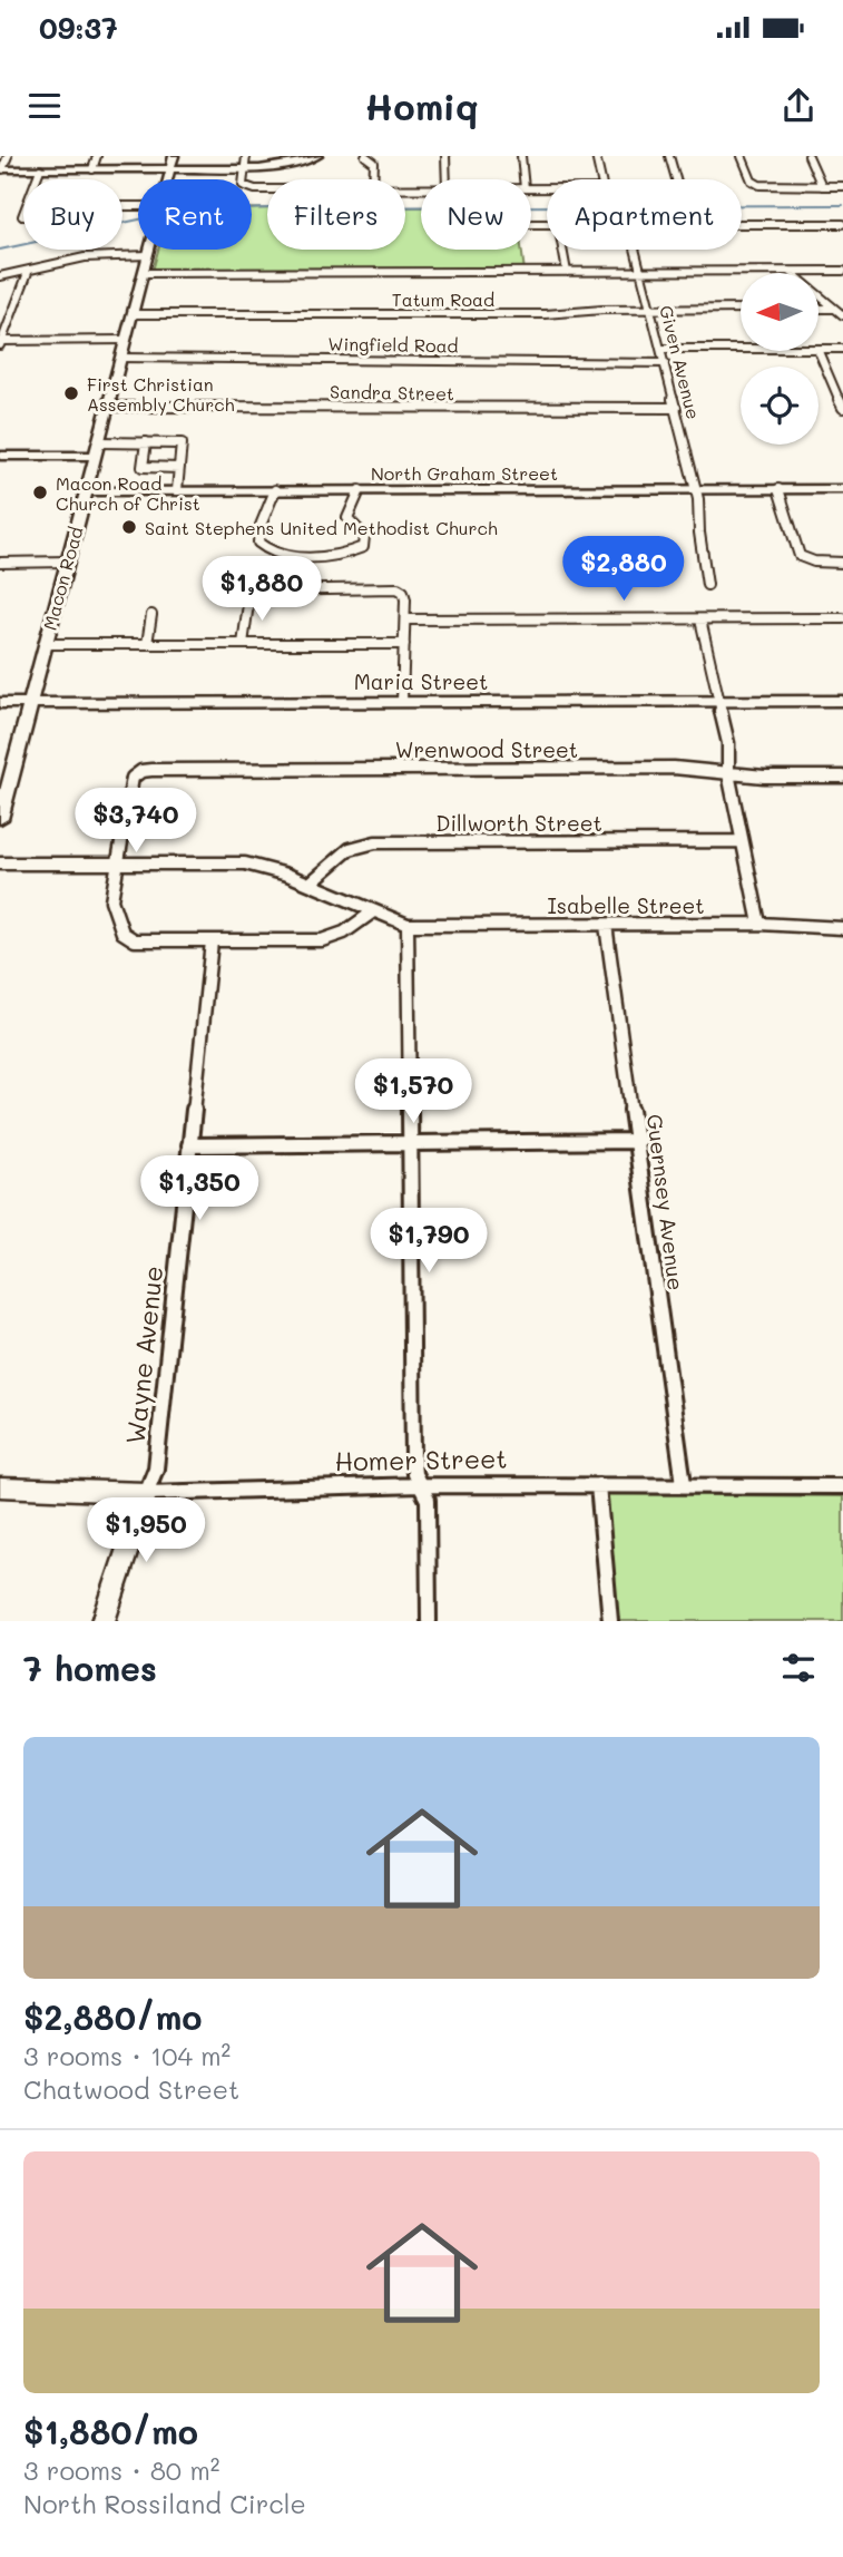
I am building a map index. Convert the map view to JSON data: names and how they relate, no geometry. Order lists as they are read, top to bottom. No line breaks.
{"streets":{"main road":["North Graham Street","Macon Road","Maria Street","Homer Street"],"street":["Tatum Road","Wingfield Road","Given Avenue","Sandra Street","Wrenwood Street","Dillworth Street","Isabelle Street","Guernsey Avenue","Wayne Avenue"]},"crossings":[["Tatum Road","Given Avenue"],["Tatum Road","Macon Road"],["Wingfield Road","Given Avenue"],["Wingfield Road","Macon Road"],["Given Avenue","Sandra Street"],["Given Avenue","North Graham Street"],["Sandra Street","Macon Road"],["North Graham Street","Macon Road"],["Macon Road","Maria Street"],["Wrenwood Street","Isabelle Street"],["Dillworth Street","Isabelle Street"],["Isabelle Street","Guernsey Avenue"],["Guernsey Avenue","Homer Street"],["Wayne Avenue","Homer Street"]],"places":["First Christian Assembly Church","Macon Road Church of Christ","Saint Stephens United Methodist Church"],"north":"left","page":{"status":"09:37","header":"Homiq","chip":["Buy","Rent","Filters","New","Apartment"],"price":["$2,880","$1,880","$3,740","$1,570","$1,350","$1,790","$1,950"],"heading":"7 homes","list":[{"name":"$2,880/mo","note":"3 rooms · 104 m² · Chatwood Street"},{"name":"$1,880/mo","note":"3 rooms · 80 m² · North Rossiland Circle"}]}}
